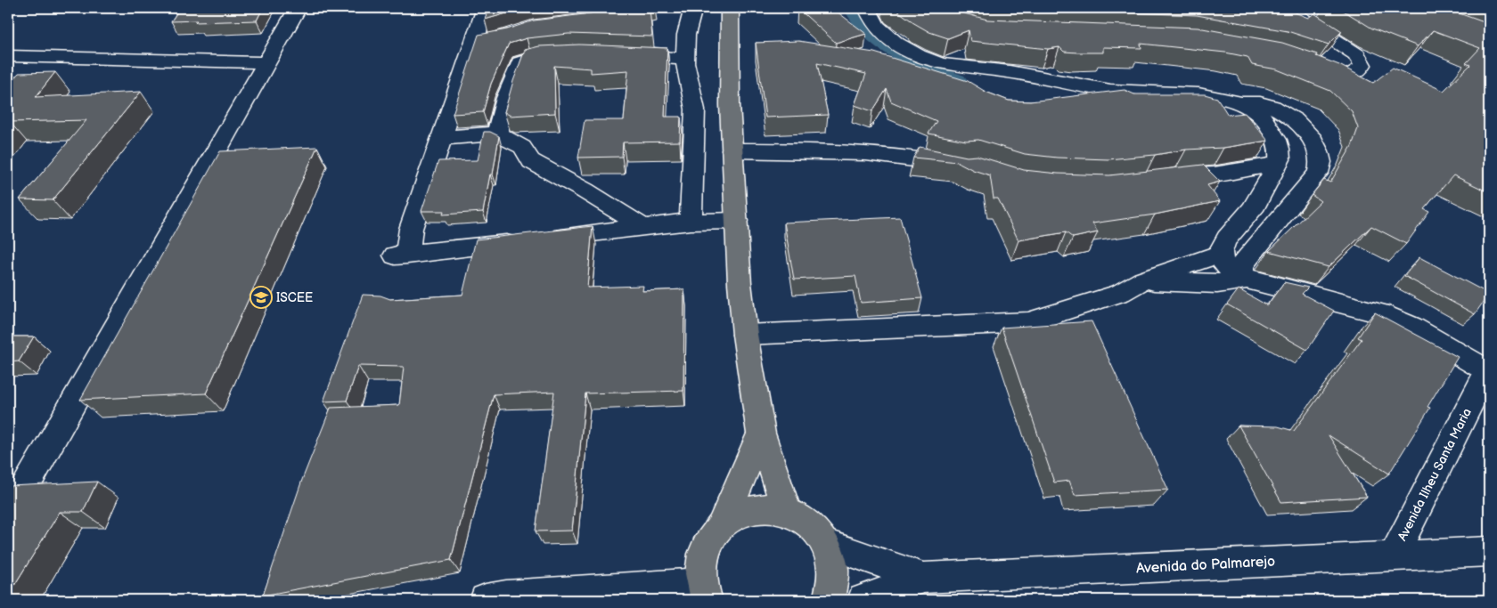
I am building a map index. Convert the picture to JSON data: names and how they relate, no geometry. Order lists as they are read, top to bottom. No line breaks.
{"streets":{"street":["Avenida Ilheu Santa Maria","Avenida do Palmarejo"]},"crossings":[["Avenida Ilheu Santa Maria","Avenida do Palmarejo"]],"places":{"school or university":["ISCEE"]}}
